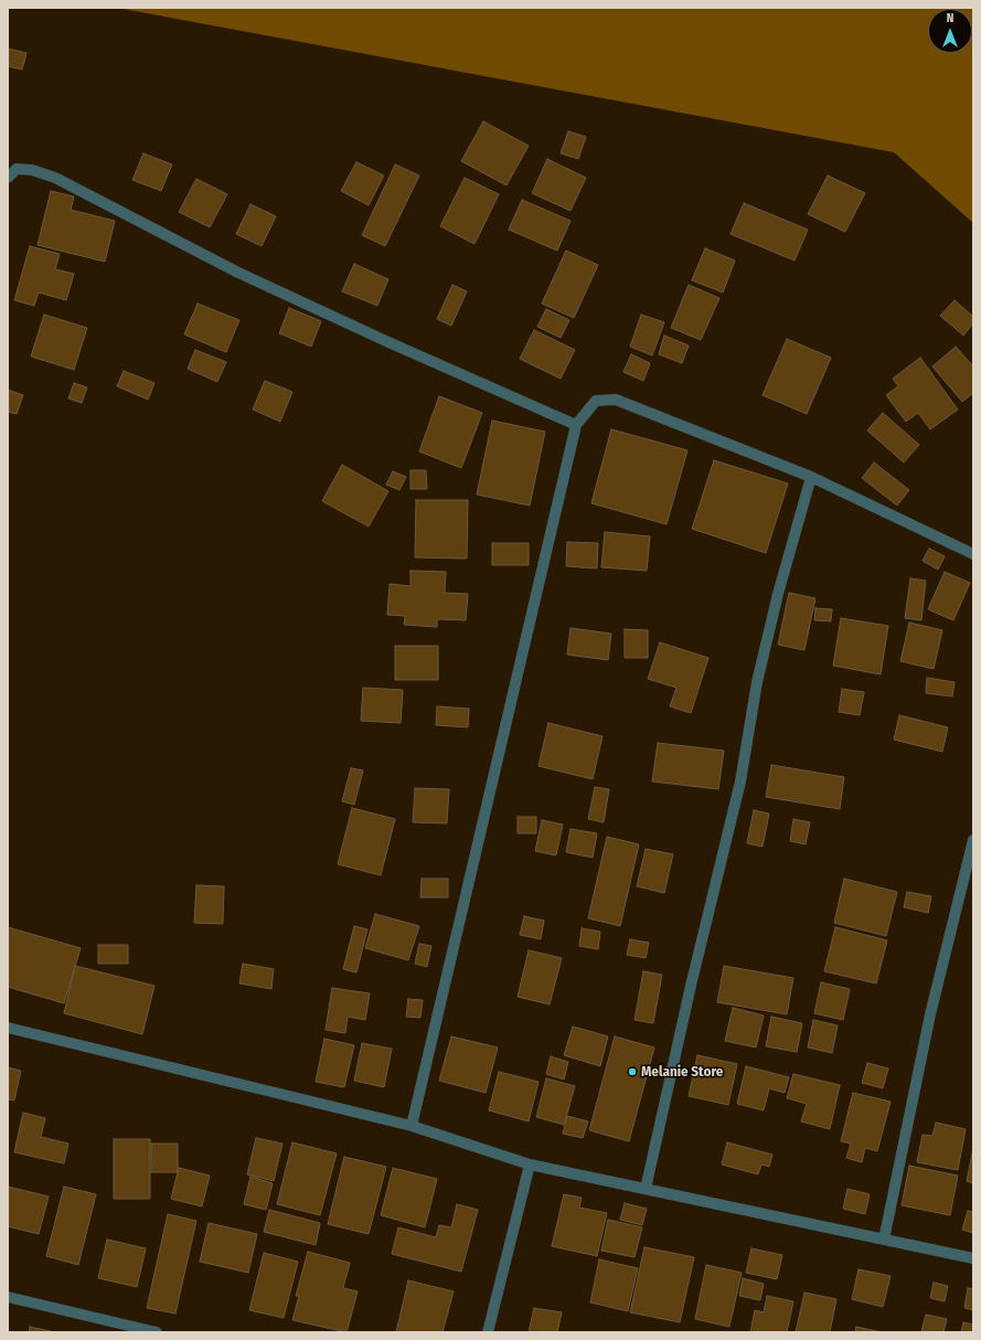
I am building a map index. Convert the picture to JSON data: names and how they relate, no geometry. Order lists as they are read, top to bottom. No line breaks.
{"places":["Melanie Store"],"north":"top"}
